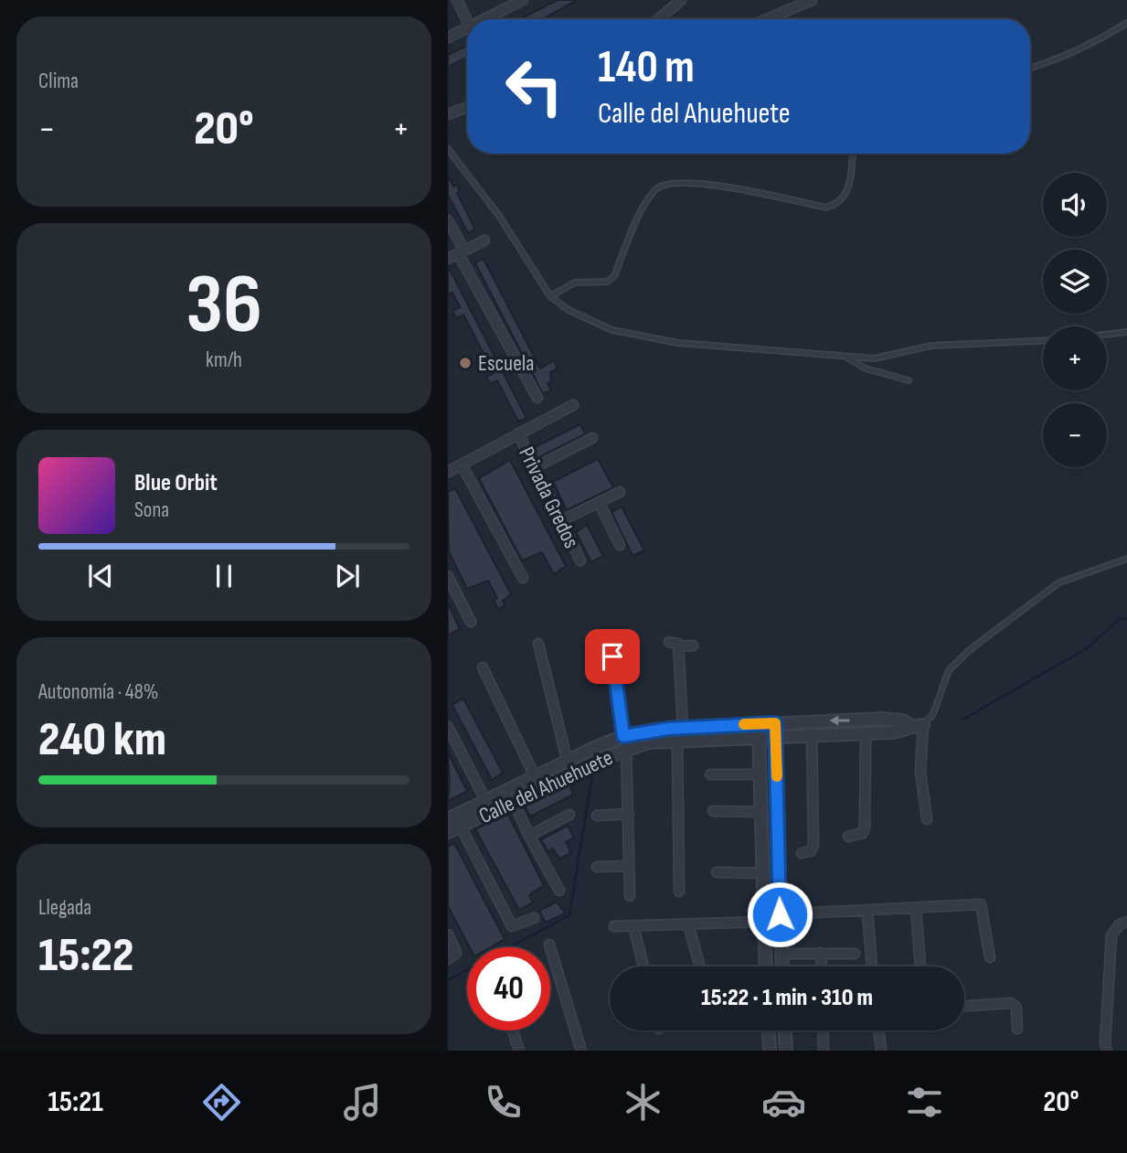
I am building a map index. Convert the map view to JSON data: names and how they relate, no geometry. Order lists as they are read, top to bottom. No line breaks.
{"streets":{"street":["Privada Gredos","Calle del Ahuehuete"]},"places":["Escuela"],"page":{"tile":["Clima",["36","km/h"],["Autonomía · 48%","240 km"],["Llegada","15:22"]],"turn":["140 m","Calle del Ahuehuete"],"heat":["−","20°","+"],"map_buttons":["+","−"],"song":["Blue Orbit","Sona"],"limit":"40","trip":"15:22 · 1 min · 310 m","tabs":["15:21","20°"]}}
